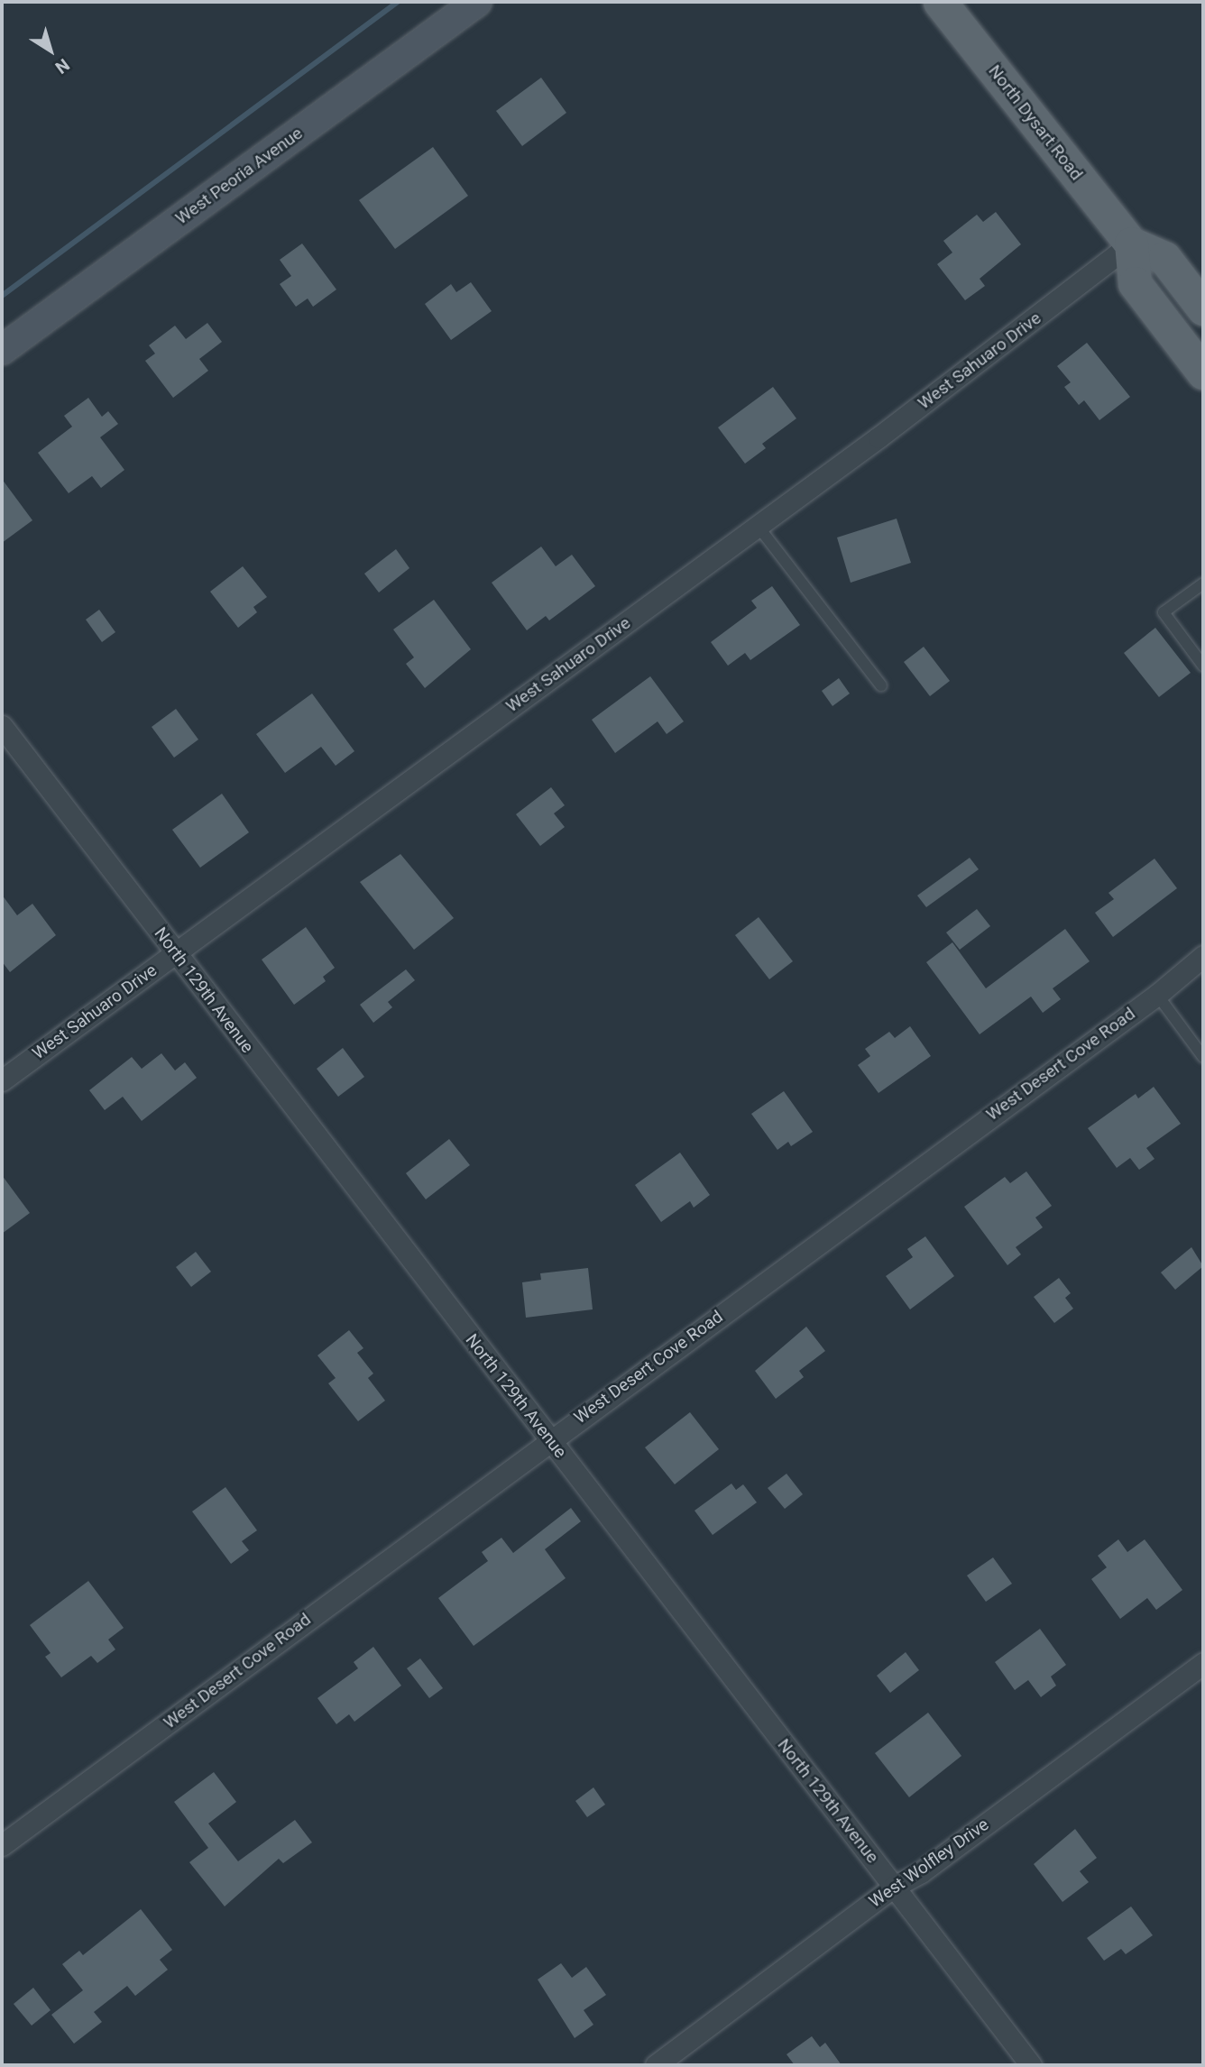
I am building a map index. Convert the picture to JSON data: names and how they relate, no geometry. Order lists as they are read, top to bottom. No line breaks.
{"streets":{"main road":["North Dysart Road","West Peoria Avenue"],"street":["West Sahuaro Drive","North 129th Avenue","West Desert Cove Road","West Wolfley Drive"]},"crossings":[["North Dysart Road","West Sahuaro Drive"],["West Sahuaro Drive","North 129th Avenue"],["North 129th Avenue","West Desert Cove Road"],["North 129th Avenue","West Wolfley Drive"]],"north":"bottom right"}
